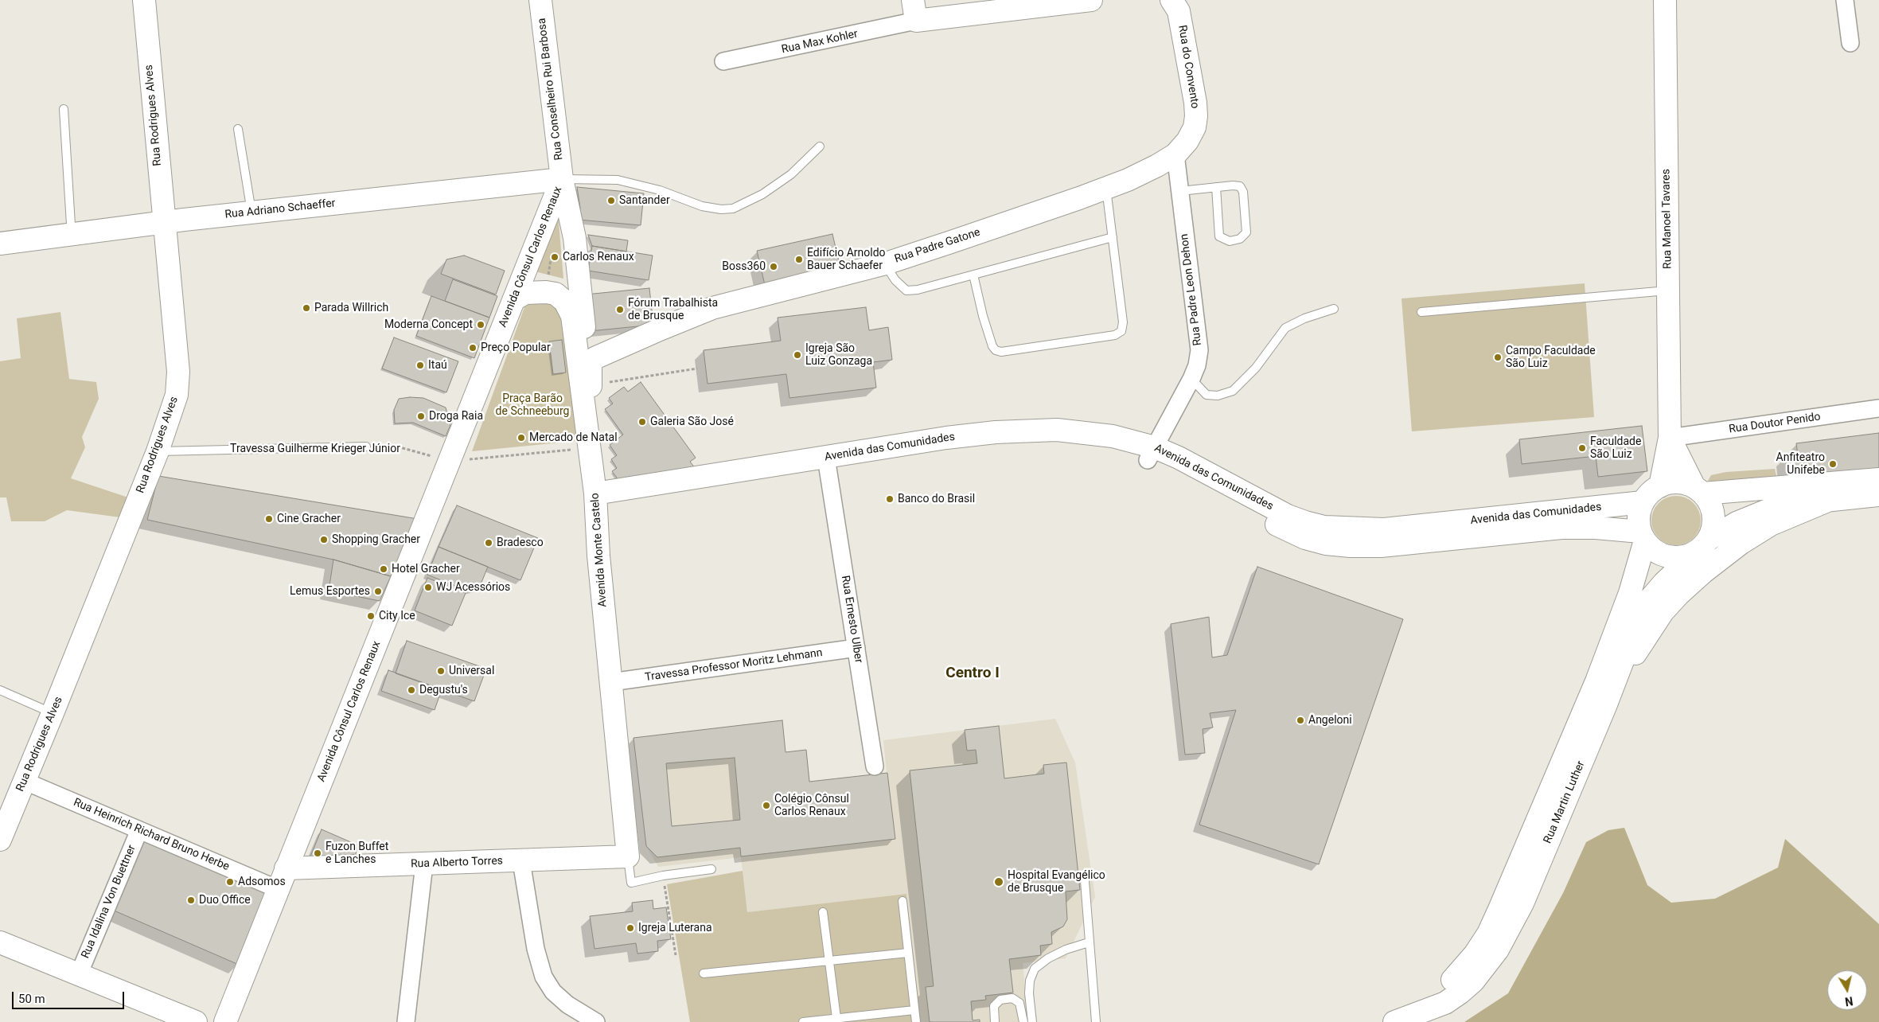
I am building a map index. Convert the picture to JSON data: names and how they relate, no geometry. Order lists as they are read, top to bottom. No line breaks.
{"streets":{"main road":["Rua do Convento","Rua Conselheiro Rui Barbosa","Rua Rodrigues Alves","Rua Adriano Schaeffer","Rua Manoel Tavares","Rua Padre Gatone","Avenida Cônsul Carlos Renaux","Avenida das Comunidades","Avenida Monte Castelo","Rua Martin Luther","Rua Alberto Torres"],"street":["Rua Max Kohler","Rua Padre Leon Dehon","Rua Doutor Penido","Rua Ernesto Ulber","Travessa Professor Moritz Lehmann","Rua Heinrich Richard Bruno Herbe","Rua Idalina Von Buettner"],"lane":["Travessa Guilherme Krieger Júnior"]},"crossings":[["Rua do Convento","Rua Padre Gatone"],["Rua do Convento","Rua Padre Leon Dehon"],["Rua Conselheiro Rui Barbosa","Rua Adriano Schaeffer"],["Rua Conselheiro Rui Barbosa","Avenida Cônsul Carlos Renaux"],["Rua Rodrigues Alves","Rua Adriano Schaeffer"],["Rua Rodrigues Alves","Travessa Guilherme Krieger Júnior"],["Rua Rodrigues Alves","Rua Heinrich Richard Bruno Herbe"],["Rua Adriano Schaeffer","Avenida Cônsul Carlos Renaux"],["Rua Manoel Tavares","Rua Doutor Penido"],["Rua Manoel Tavares","Avenida das Comunidades"],["Rua Manoel Tavares","Rua Martin Luther"],["Rua Padre Gatone","Rua Padre Leon Dehon"],["Avenida Cônsul Carlos Renaux","Travessa Guilherme Krieger Júnior"],["Avenida Cônsul Carlos Renaux","Avenida Monte Castelo"],["Avenida Cônsul Carlos Renaux","Rua Heinrich Richard Bruno Herbe"],["Avenida Cônsul Carlos Renaux","Rua Alberto Torres"],["Rua Padre Leon Dehon","Avenida das Comunidades"],["Avenida das Comunidades","Avenida Monte Castelo"],["Avenida das Comunidades","Rua Ernesto Ulber"],["Avenida das Comunidades","Rua Martin Luther"],["Travessa Guilherme Krieger Júnior","Avenida Monte Castelo"],["Avenida Monte Castelo","Travessa Professor Moritz Lehmann"],["Avenida Monte Castelo","Rua Alberto Torres"],["Rua Ernesto Ulber","Travessa Professor Moritz Lehmann"],["Rua Heinrich Richard Bruno Herbe","Rua Idalina Von Buettner"]],"districts":["Centro I"],"parks":["Praça Barão de Schneeburg"],"places":["Santander","Carlos Renaux","Edifício Arnoldo Bauer Schaefer","Boss360","Parada Willrich","Fórum Trabalhista de Brusque","Moderna Concept","Preço Popular","Igreja São Luiz Gonzaga","Campo Faculdade São Luiz","Itaú","Droga Raia","Galeria São José","Mercado de Natal","Faculdade São Luiz","Anfiteatro Unifebe","Banco do Brasil","Cine Gracher","Shopping Gracher","Bradesco","Hotel Gracher","WJ Acessórios","Lemus Esportes","City Ice","Universal","Degustu's","Angeloni","Colégio Cônsul Carlos Renaux","Fuzon Buffet e Lanches","Adsomos","Hospital Evangélico de Brusque","Duo Office","Igreja Luterana"],"scale_bar":"50 m","north":"bottom"}
